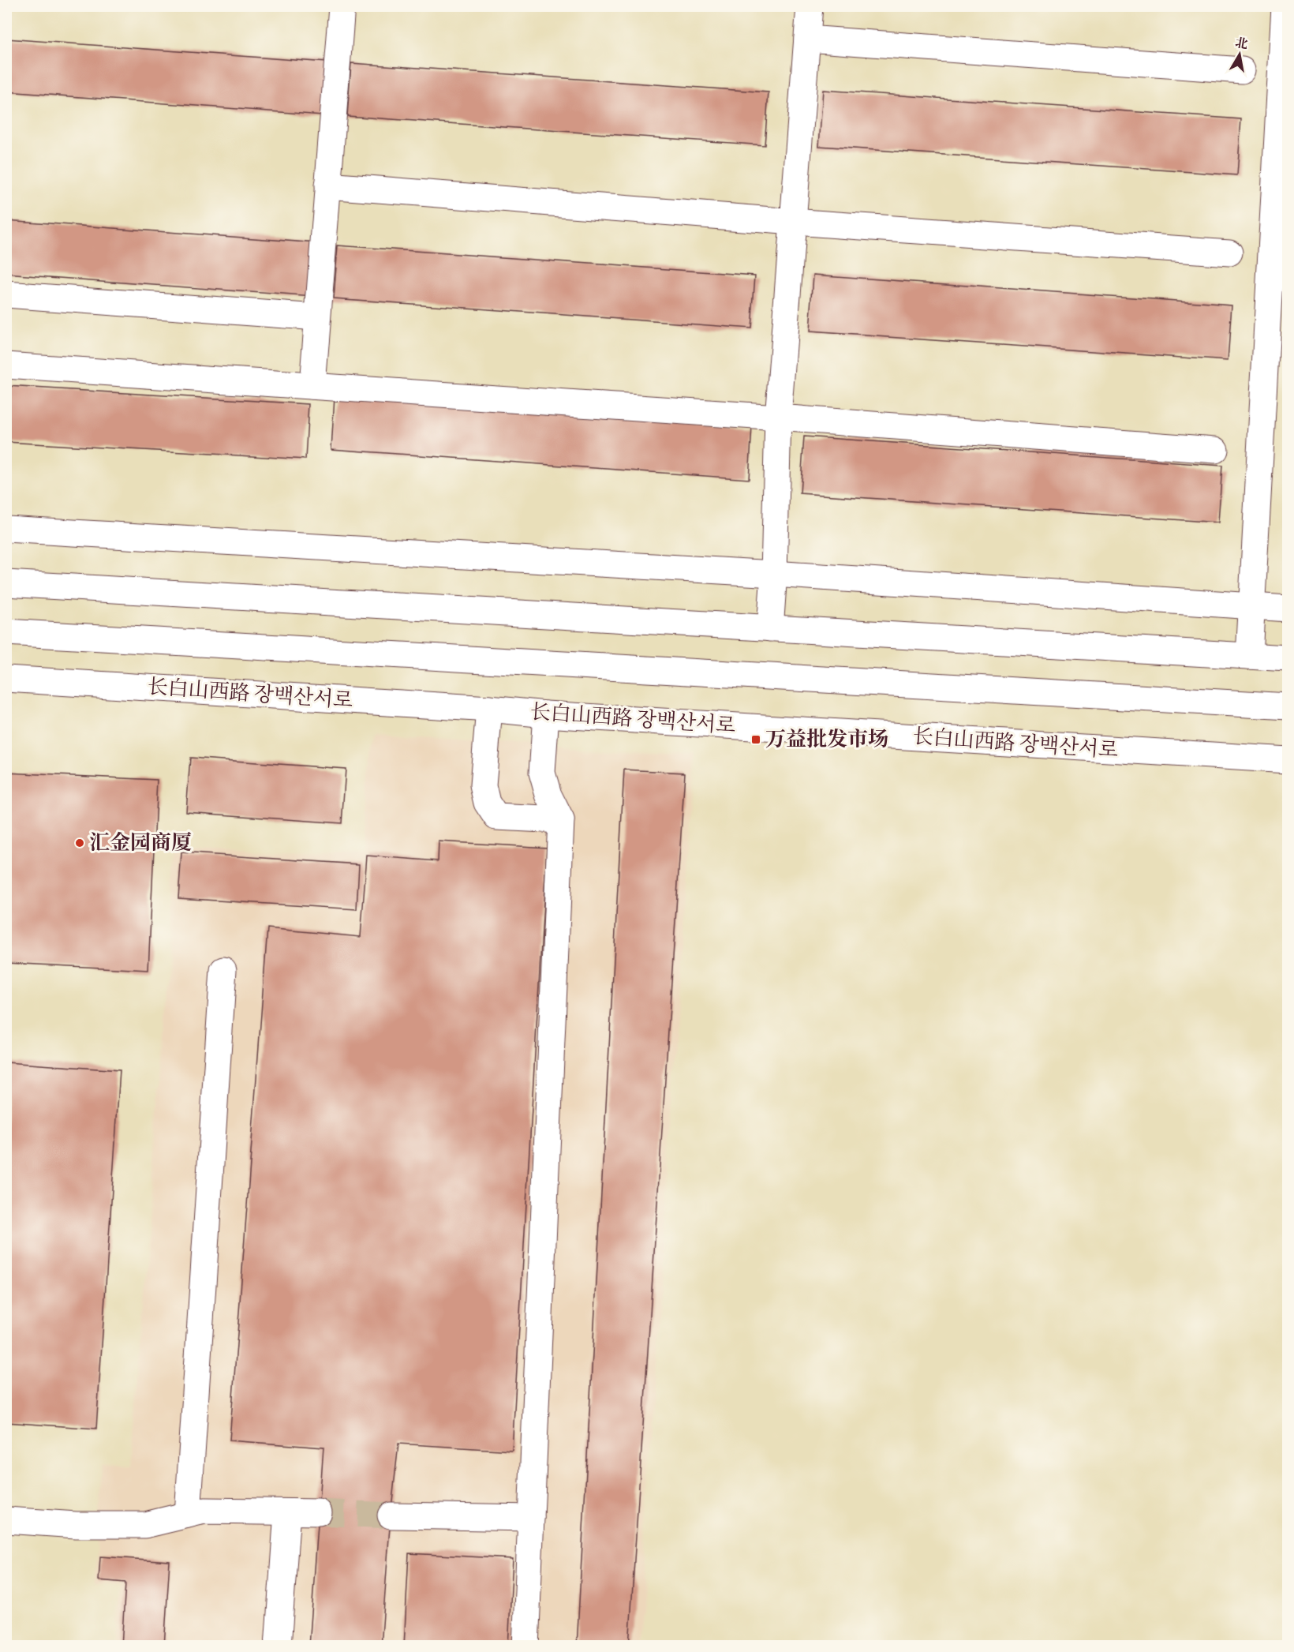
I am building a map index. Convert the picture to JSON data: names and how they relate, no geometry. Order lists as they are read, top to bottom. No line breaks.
{"streets":{"street":["长白山西路 장백산서로"]},"places":{"transit":["万益批发市场"],"other":["汇金园商厦"]},"north":"top"}
